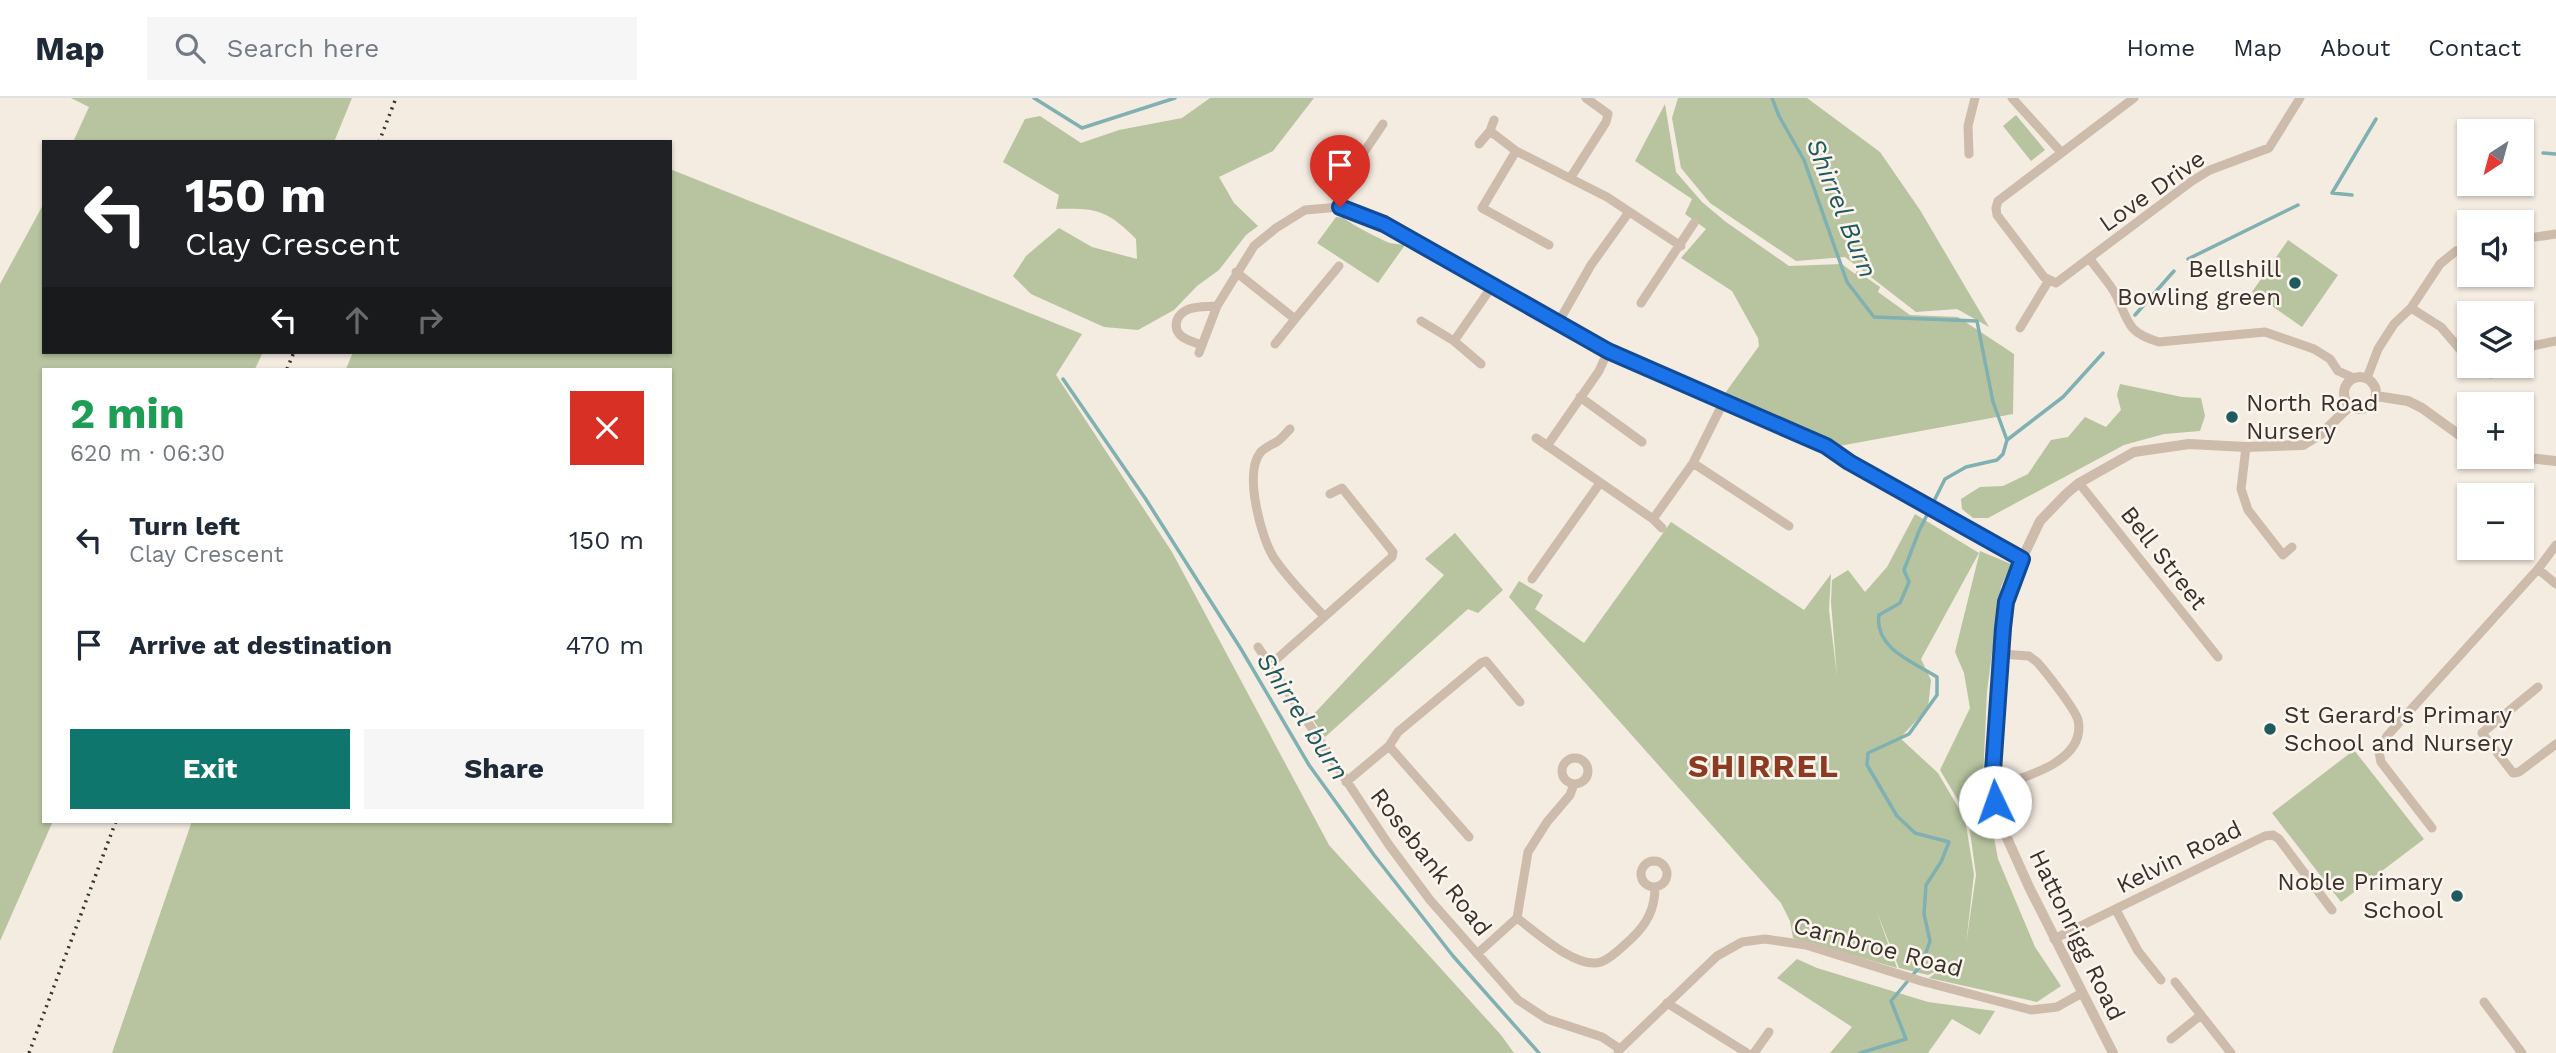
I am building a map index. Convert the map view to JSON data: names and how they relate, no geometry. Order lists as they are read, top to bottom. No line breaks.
{"streets":{"street":["Love Drive","Bell Street","Kelvin Road","Rosebank Road","Hattonrigg Road","Carnbroe Road"]},"crossings":[["Bell Street","Hattonrigg Road"],["Kelvin Road","Hattonrigg Road"],["Rosebank Road","Carnbroe Road"],["Hattonrigg Road","Carnbroe Road"]],"districts":["SHIRREL"],"water":["Shirrel Burn","Shirrel burn"],"places":["Bellshill Bowling green","North Road Nursery","St Gerard's Primary School and Nursery","Noble Primary School"],"north":"bottom left","page":{"header":"Map","search":"Search here","nav":["Home","Map","About","Contact"],"map_buttons":["+","−"],"turn":["150 m","Clay Crescent"],"heading":["2 min","620 m · 06:30"],"list":[{"name":"Turn left","note":"Clay Crescent","value":"150 m"},{"name":"Arrive at destination","value":"470 m"}],"buttons":["Exit","Share"]}}
